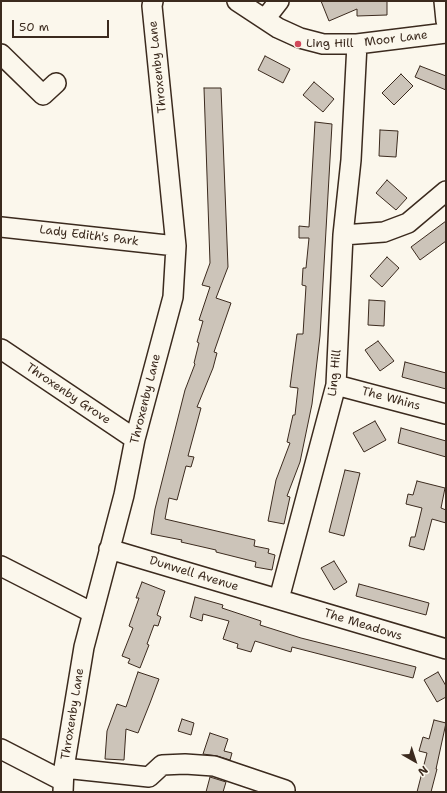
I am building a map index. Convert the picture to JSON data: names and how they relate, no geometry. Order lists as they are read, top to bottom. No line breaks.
{"streets":{"street":["Moor Lane","Throxenby Lane","Lady Edith's Park","Ling Hill","Throxenby Grove","The Whins","Dunwell Avenue","The Meadows"]},"crossings":[["Moor Lane","Ling Hill"],["Throxenby Lane","Lady Edith's Park"],["Throxenby Lane","Throxenby Grove"],["Throxenby Lane","Dunwell Avenue"],["Ling Hill","The Whins"],["Ling Hill","Dunwell Avenue"],["Ling Hill","The Meadows"],["Dunwell Avenue","The Meadows"]],"places":["Ling Hill"],"scale_bar":"50 m","north":"bottom right"}
